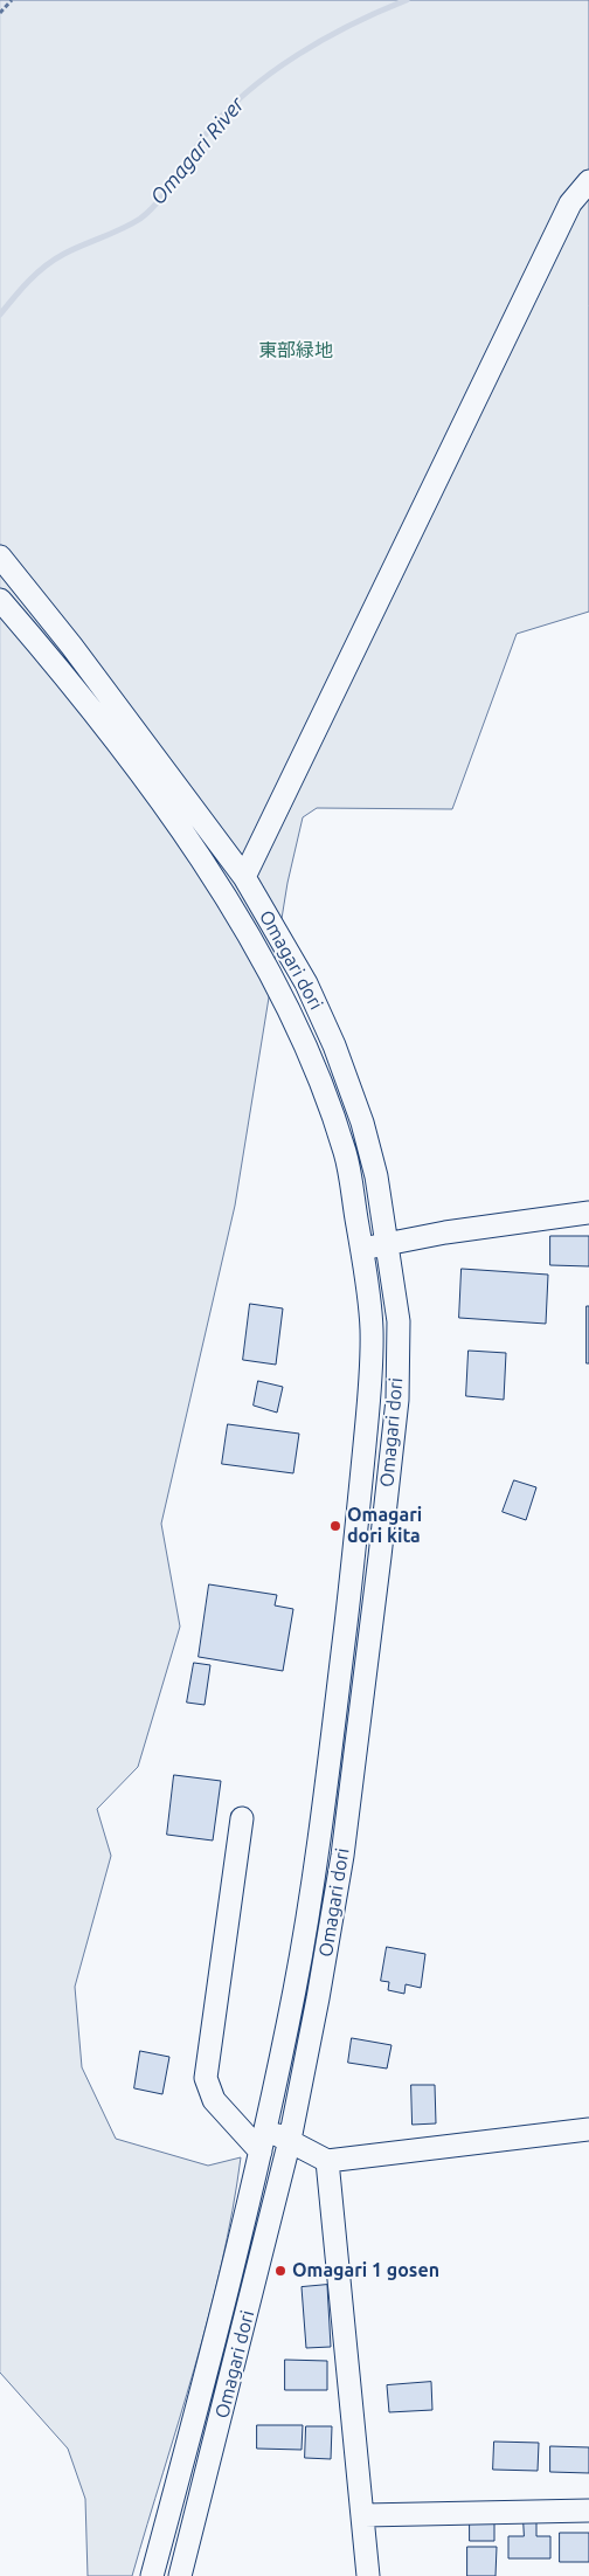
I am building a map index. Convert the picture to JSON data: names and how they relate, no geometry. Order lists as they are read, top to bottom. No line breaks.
{"streets":{"street":["Omagari dori"]},"water":["Omagari River"],"parks":["東部緑地"],"places":["Omagari dori kita","Omagari 1 gosen"]}
